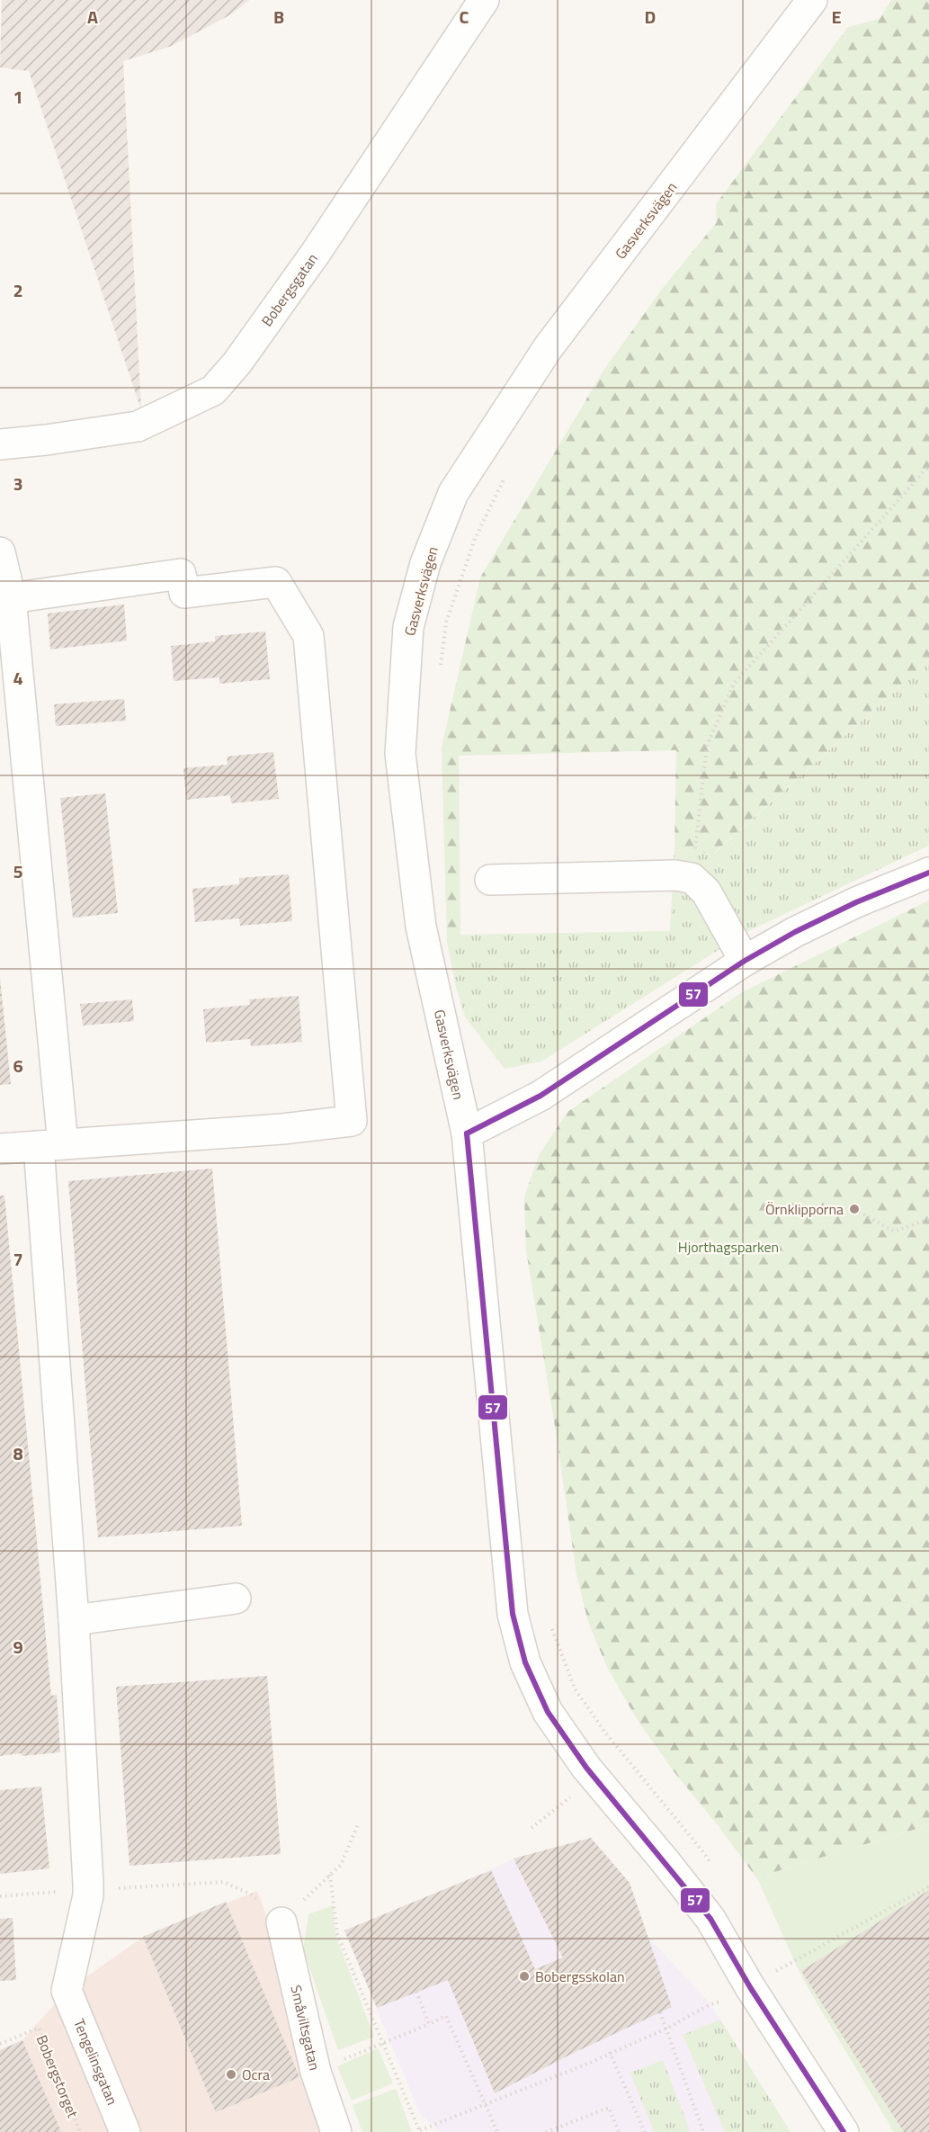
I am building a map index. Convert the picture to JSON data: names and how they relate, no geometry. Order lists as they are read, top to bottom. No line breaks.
{"streets":{"street":["Gasverksvägen","Bobergsgatan","Småviltsgatan","Tengelinsgatan"],"path":["Bobergstorget"]},"parks":["Hjorthagsparken"],"places":["Örnklipporna","Bobergsskolan","Ocra"],"lines":["transit line 57"],"grid":{"columns":["A","B","C","D","E"],"rows":["1","2","3","4","5","6","7","8","9"]}}
